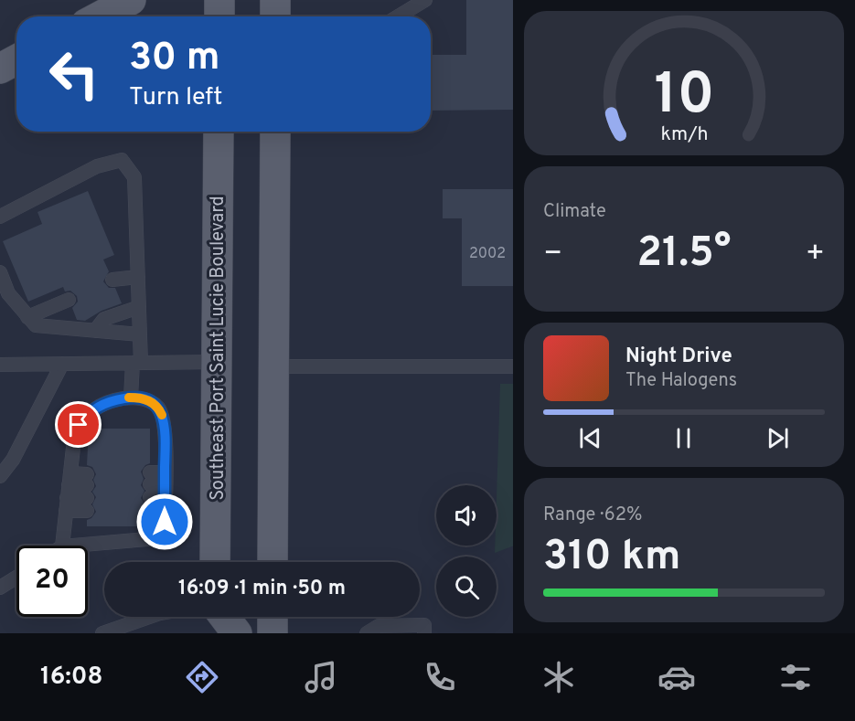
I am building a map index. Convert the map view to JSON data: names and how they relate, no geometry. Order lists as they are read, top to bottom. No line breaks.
{"streets":{"main road":["Southeast Port Saint Lucie Boulevard"]},"house_numbers":["2002"],"page":{"turn":["30 m","Turn left"],"tile":["Climate",["Range · 62%","310 km"]],"heat":["−","21.5°","+"],"song":["Night Drive","The Halogens"],"limit":"20","trip":"16:09 · 1 min · 50 m","tabs":"16:08","gauge":["10","km/h"]}}
